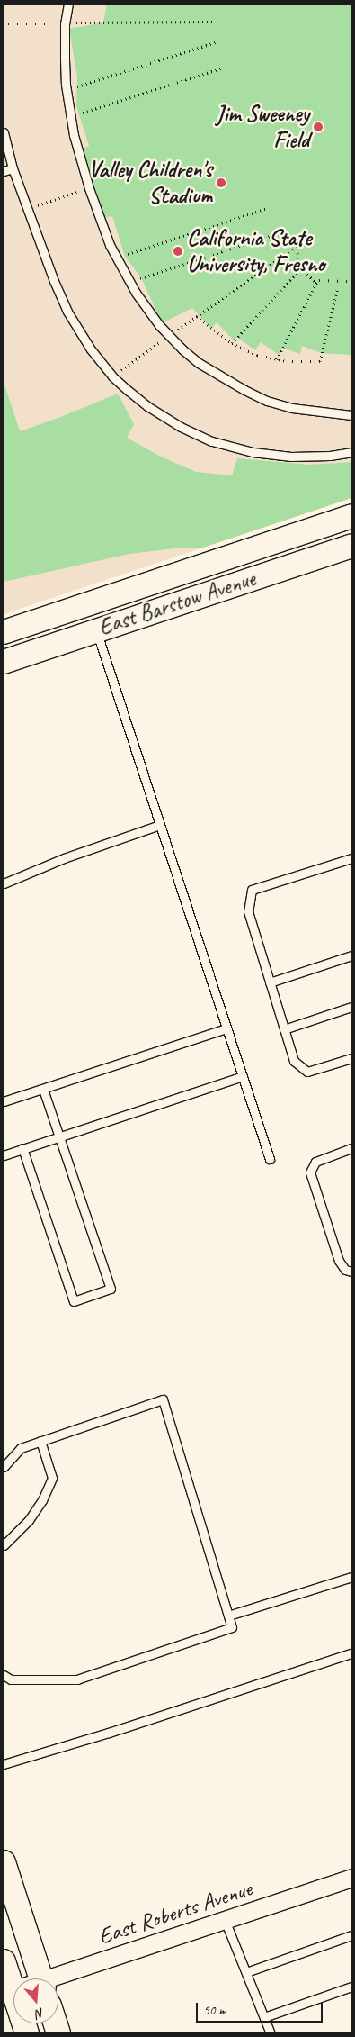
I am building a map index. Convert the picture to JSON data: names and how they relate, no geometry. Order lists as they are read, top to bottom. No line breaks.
{"streets":{"main road":["East Barstow Avenue"],"street":["East Roberts Avenue"]},"places":["Jim Sweeney Field","Valley Children's Stadium","California State University, Fresno"],"scale_bar":"50 m","north":"bottom"}
